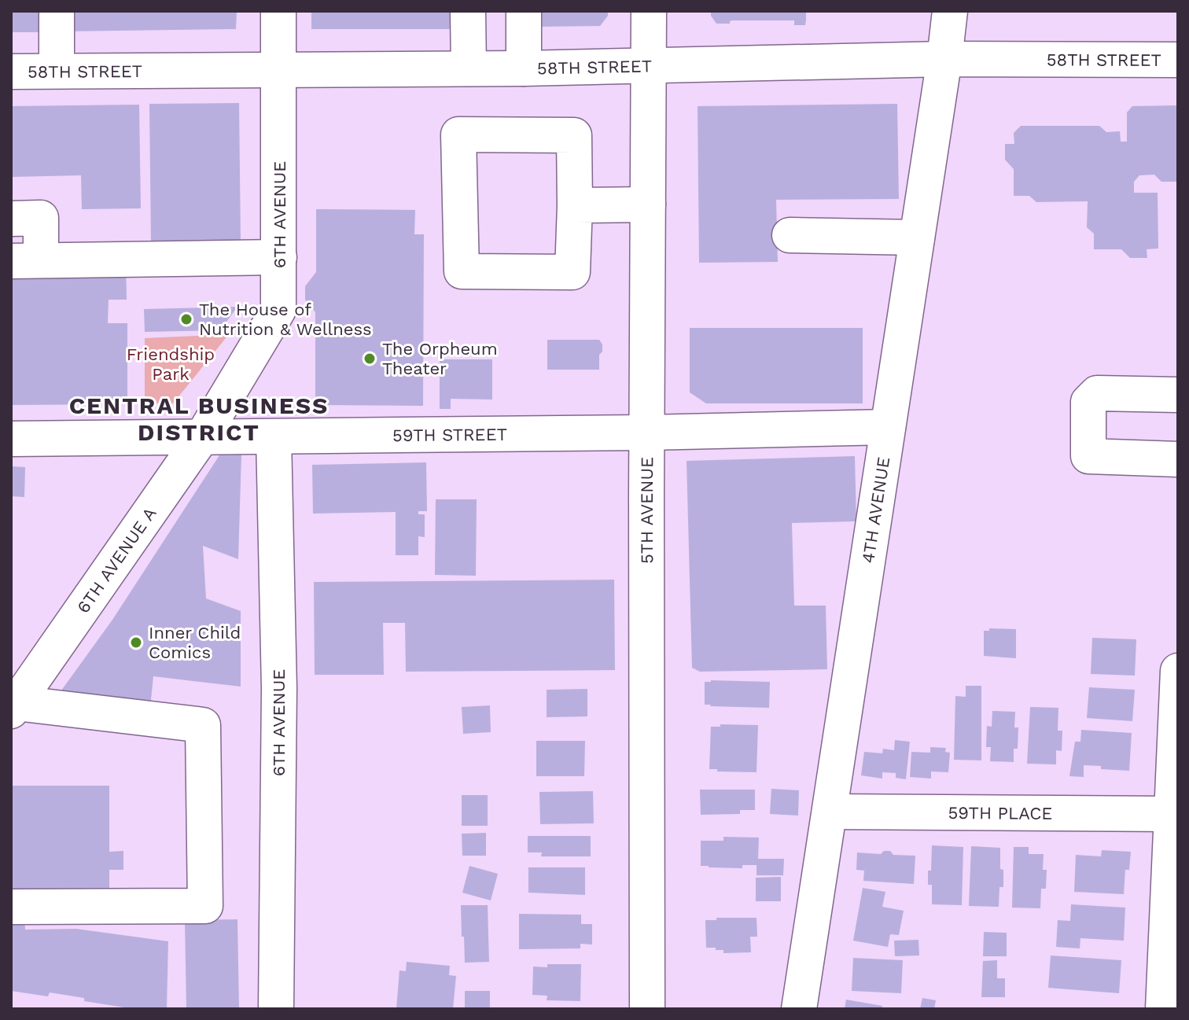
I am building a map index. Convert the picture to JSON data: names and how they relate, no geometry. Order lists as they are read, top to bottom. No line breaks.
{"streets":{"street":["58TH STREET","6TH AVENUE","59TH STREET","5TH AVENUE","4TH AVENUE","6TH AVENUE A","59TH PLACE"]},"crossings":[["58TH STREET","6TH AVENUE"],["58TH STREET","5TH AVENUE"],["58TH STREET","4TH AVENUE"],["6TH AVENUE","59TH STREET"],["6TH AVENUE","6TH AVENUE A"],["59TH STREET","5TH AVENUE"],["59TH STREET","4TH AVENUE"],["59TH STREET","6TH AVENUE A"],["4TH AVENUE","59TH PLACE"]],"districts":["CENTRAL BUSINESS DISTRICT"],"parks":["Friendship Park"],"places":["The House of Nutrition & Wellness","The Orpheum Theater","Inner Child Comics"]}
